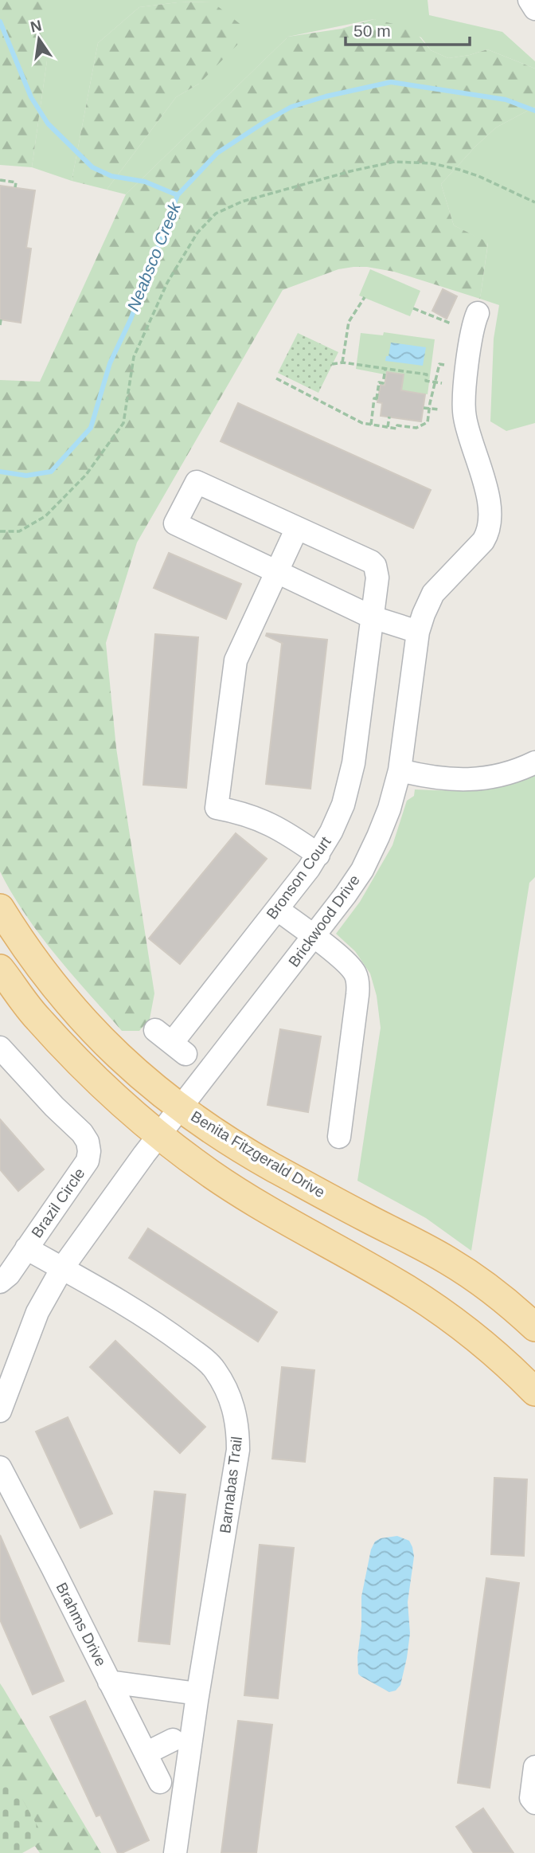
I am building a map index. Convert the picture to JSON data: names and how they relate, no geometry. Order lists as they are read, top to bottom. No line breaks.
{"streets":{"main road":["Benita Fitzgerald Drive"],"street":["Bronson Court","Brickwood Drive","Brazil Circle","Barnabas Trail","Brahms Drive"]},"crossings":[["Brickwood Drive","Benita Fitzgerald Drive"],["Brazil Circle","Barnabas Trail"]],"water":["Neabsco Creek"],"scale_bar":"50 m","north":"top"}
